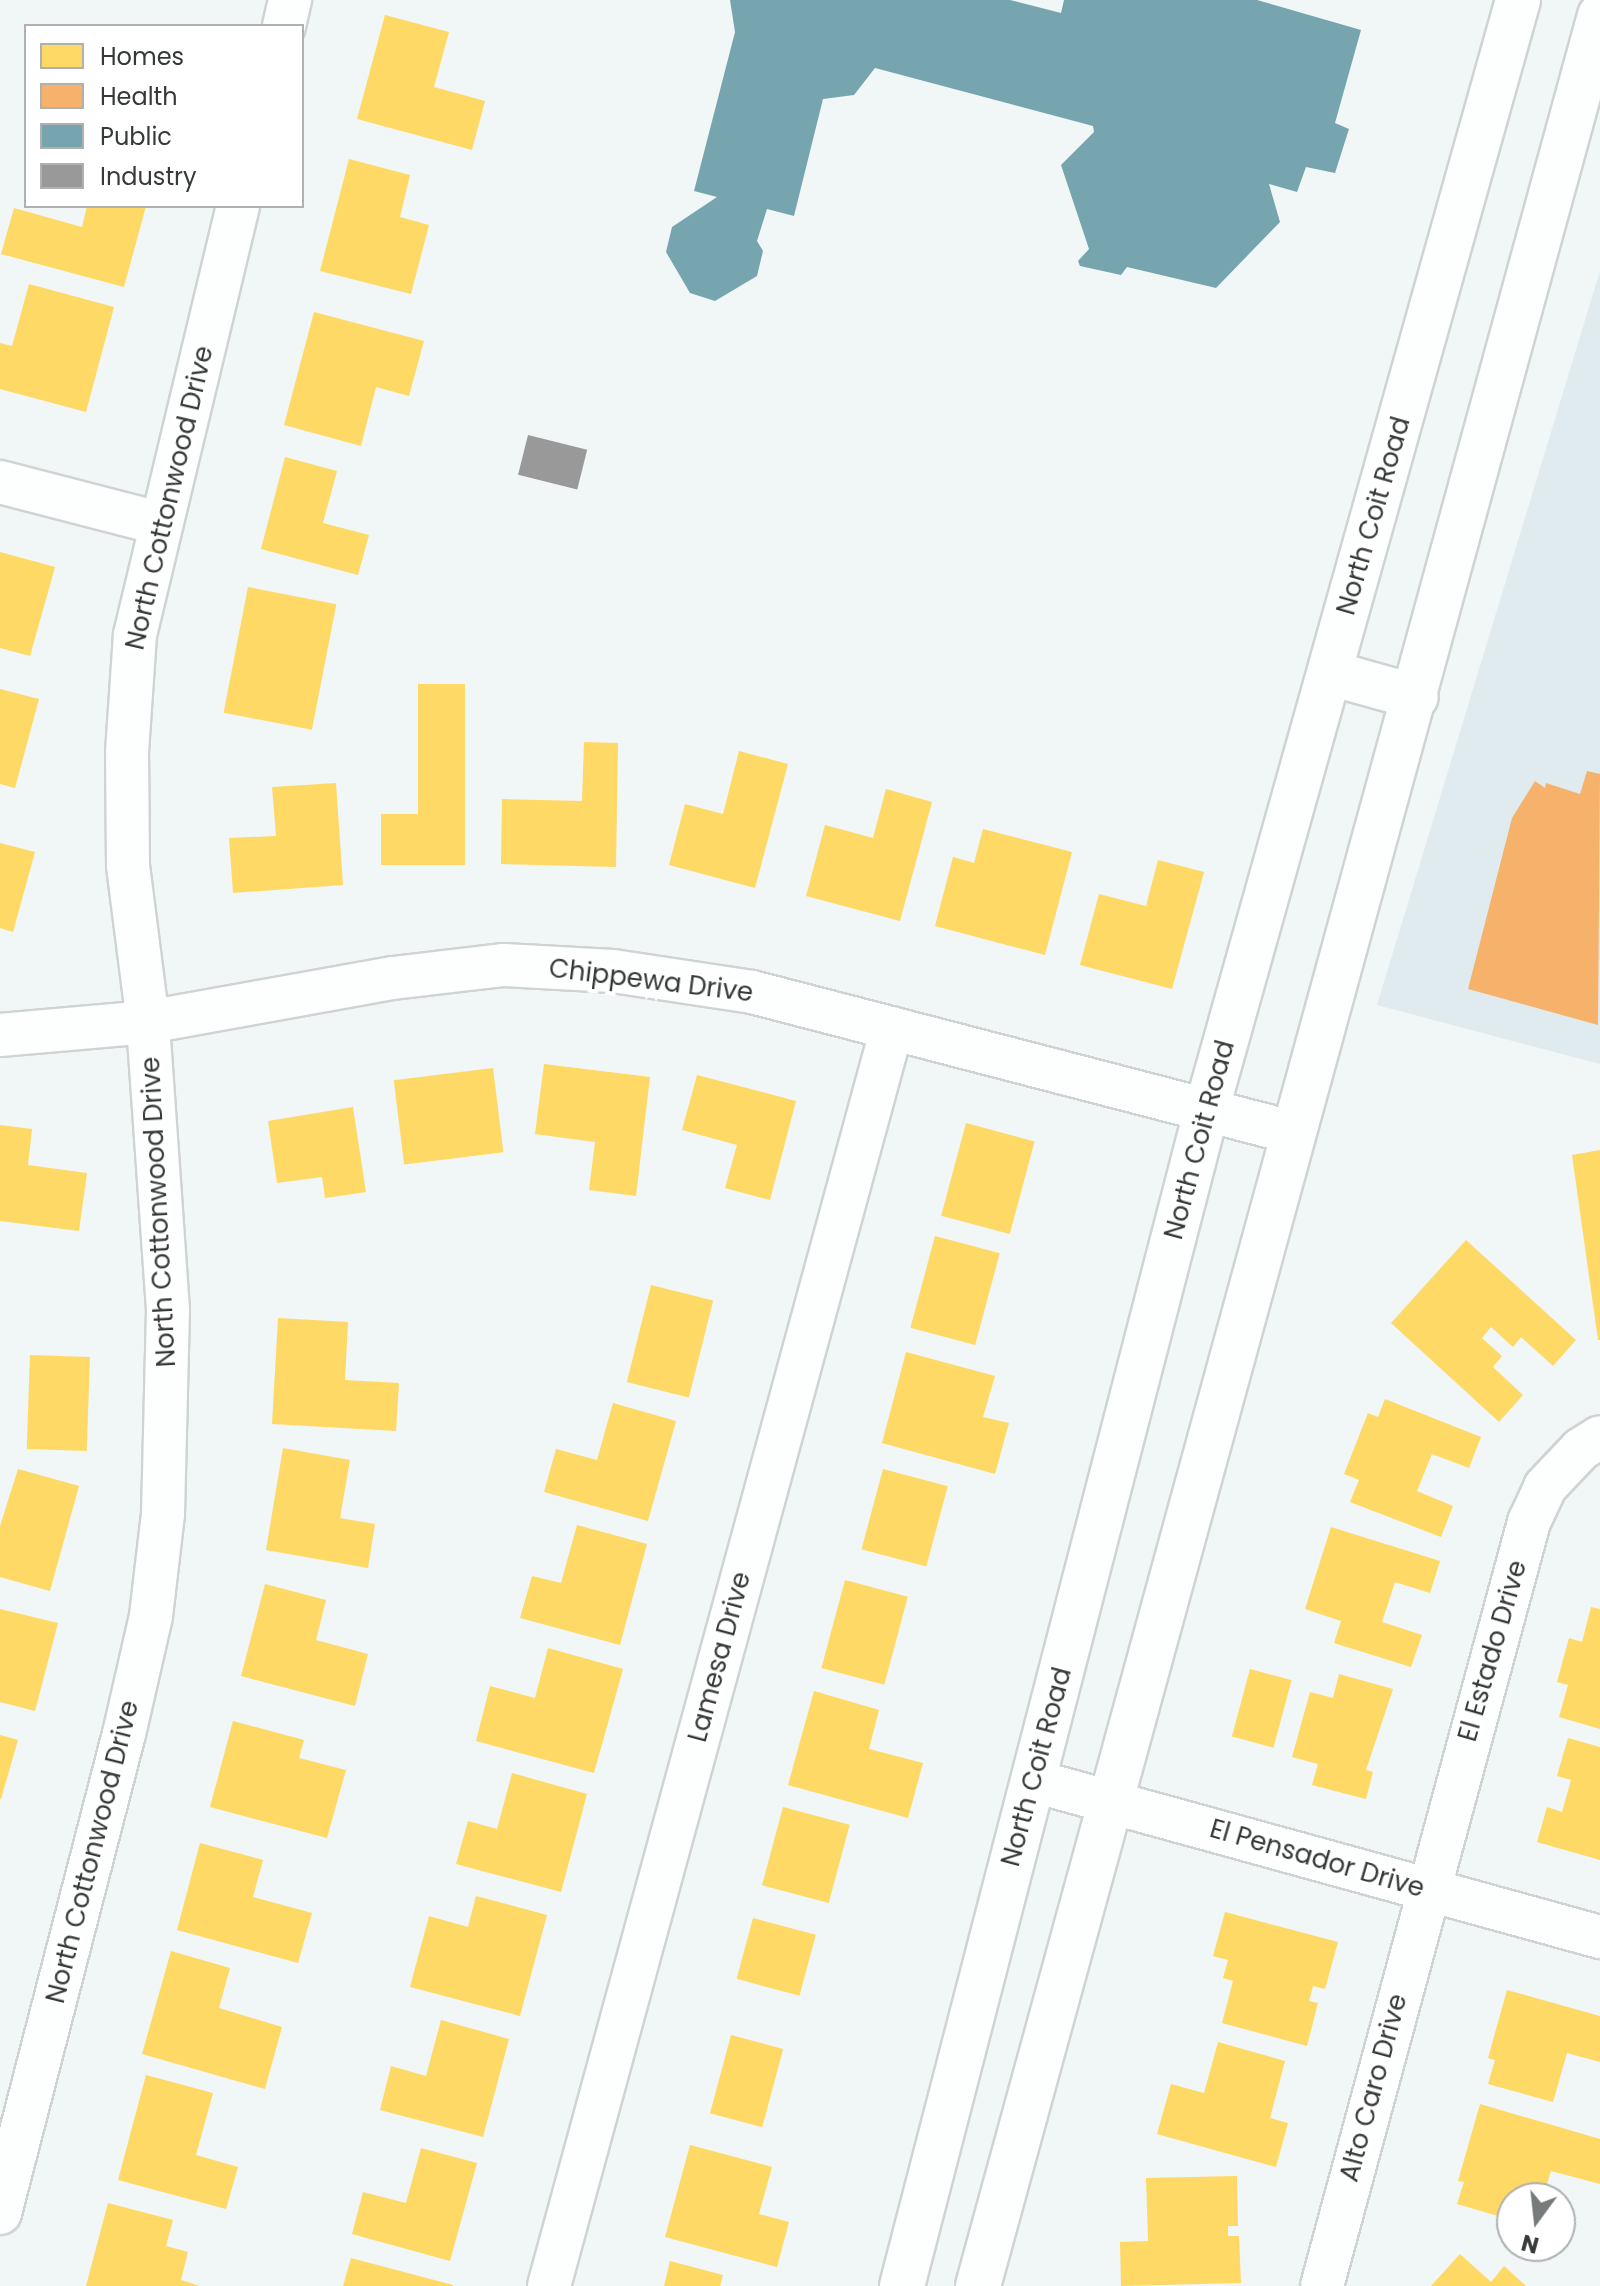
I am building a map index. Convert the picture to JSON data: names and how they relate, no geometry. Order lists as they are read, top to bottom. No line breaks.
{"streets":{"main road":["North Coit Road"],"street":["North Cottonwood Drive","Chippewa Drive","El Estado Drive","Lamesa Drive","El Pensador Drive","Alto Caro Drive"]},"crossings":[["North Cottonwood Drive","Chippewa Drive"],["North Coit Road","Chippewa Drive"],["North Coit Road","El Pensador Drive"],["Chippewa Drive","Lamesa Drive"],["El Estado Drive","El Pensador Drive"],["El Estado Drive","Alto Caro Drive"],["El Pensador Drive","Alto Caro Drive"]],"legend":["Homes","Health","Public","Industry"],"north":"bottom"}
